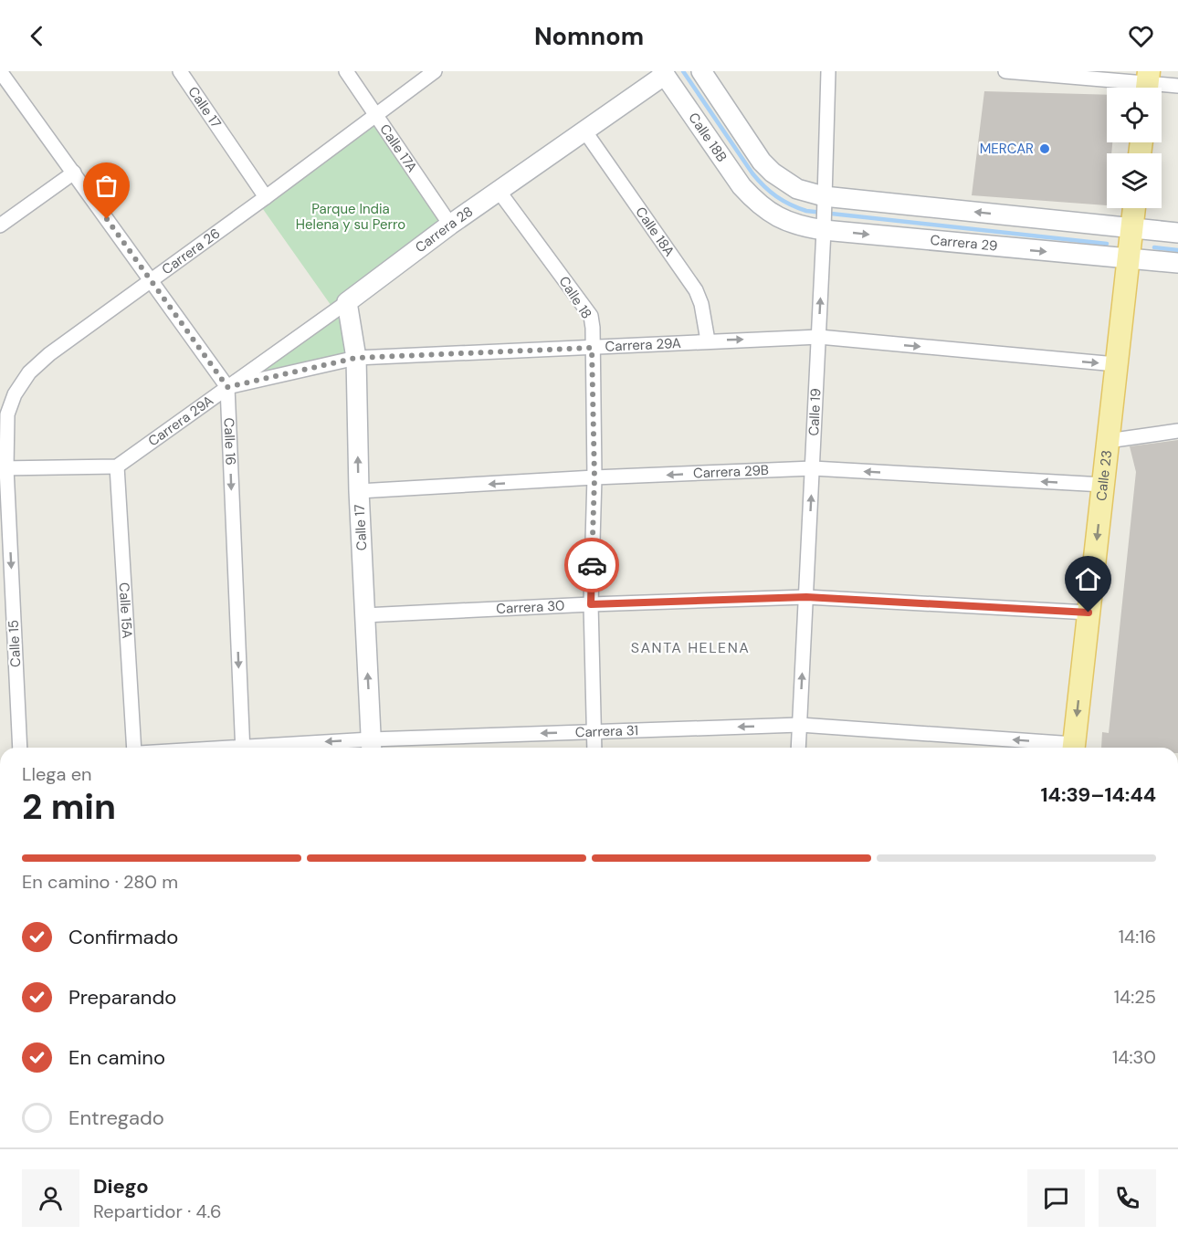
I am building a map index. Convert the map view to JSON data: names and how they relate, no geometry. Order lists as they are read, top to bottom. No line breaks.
{"streets":{"main road":["Calle 23"],"street":["Calle 17","Calle 18B","Calle 17A","Carrera 28","Calle 18A","Carrera 29","Carrera 26","Calle 18","Carrera 29A","Calle 19","Calle 16","Carrera 29B","Carrera 30","Calle 15A","Calle 15","Carrera 31"]},"crossings":[["Calle 17","Carrera 28"],["Calle 17","Carrera 26"],["Calle 17","Carrera 29A"],["Calle 17","Carrera 29B"],["Calle 17","Carrera 30"],["Calle 17","Carrera 31"],["Calle 18B","Carrera 28"],["Calle 18B","Carrera 29"],["Calle 17A","Carrera 28"],["Calle 17A","Carrera 26"],["Carrera 28","Calle 18A"],["Carrera 28","Calle 18"],["Carrera 28","Carrera 29A"],["Carrera 28","Calle 16"],["Calle 18A","Carrera 29A"],["Carrera 29","Calle 19"],["Carrera 29","Calle 23"],["Carrera 26","Calle 15"],["Calle 18","Carrera 29A"],["Calle 18","Carrera 29B"],["Calle 18","Carrera 30"],["Calle 18","Carrera 31"],["Carrera 29A","Calle 19"],["Carrera 29A","Calle 16"],["Carrera 29A","Calle 23"],["Carrera 29A","Calle 15A"],["Calle 19","Carrera 29B"],["Calle 19","Carrera 30"],["Calle 19","Carrera 31"],["Carrera 29B","Calle 23"],["Calle 23","Carrera 30"]],"one_way":["Calle 17","Carrera 29A","Calle 19","Calle 16","Carrera 29B","Calle 23","Calle 15","Carrera 31"],"districts":["SANTA HELENA"],"parks":["Parque India Helena y su Perro"],"places":["MERCAR"],"page":{"header":"Nomnom","heading":["2 min","Llega en","14:39–14:44"],"panel":["Diego","Repartidor · 4.6"],"bar":"En camino · 280 m","list":[["Confirmado","14:16"],["Preparando","14:25"],["En camino","14:30"],"Entregado"]}}
